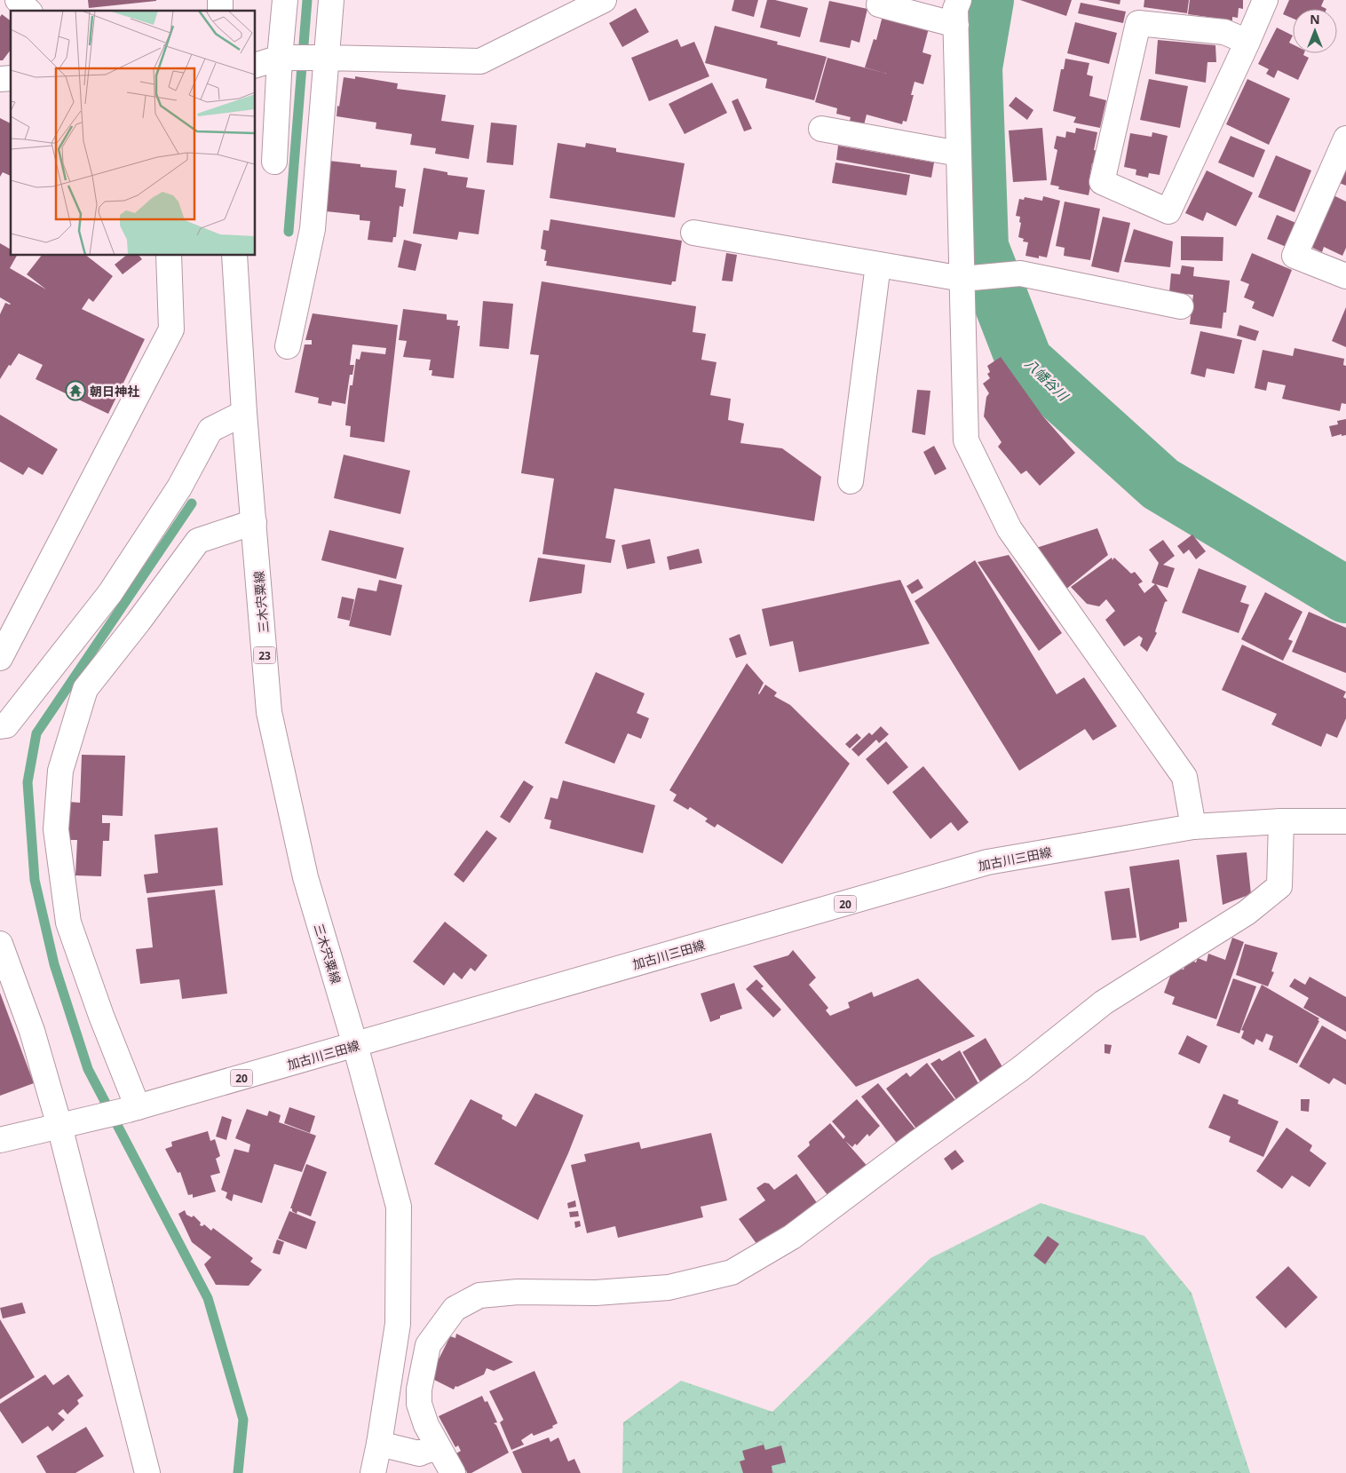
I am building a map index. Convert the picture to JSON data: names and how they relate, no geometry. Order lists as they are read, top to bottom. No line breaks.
{"streets":{"street":["三木宍粟線","23","加古川三田線","20"]},"crossings":[["三木宍粟線","加古川三田線"]],"water":["八幡谷川"],"places":{"temple":["朝日神社"]},"north":"top"}
